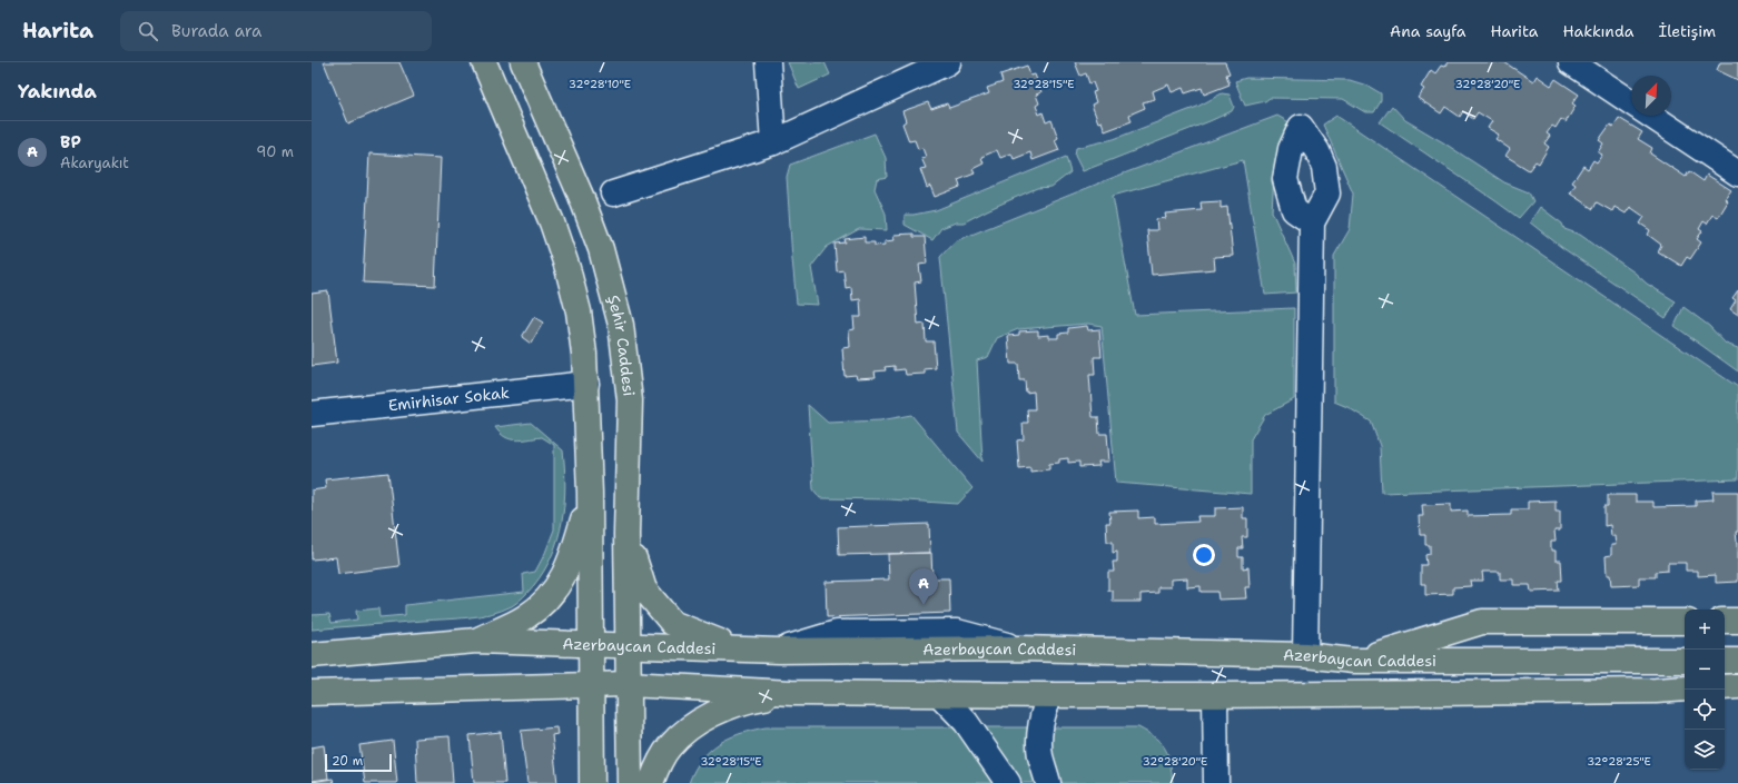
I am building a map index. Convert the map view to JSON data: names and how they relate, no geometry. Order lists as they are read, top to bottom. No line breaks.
{"streets":{"main road":["Şehir Caddesi","Azerbaycan Caddesi"],"street":["Emirhisar Sokak"]},"crossings":[["Şehir Caddesi","Azerbaycan Caddesi"]],"scale_bar":"20 m","north":"top right","page":{"header":"Harita","search":"Burada ara","nav":["Ana sayfa","Harita","Hakkında","İletişim"],"heading":"Yakında","list":[{"mark":"A","name":"BP","note":"Akaryakıt","value":"90 m"}],"pins":"A","map_buttons":["+","−"],"scale":"20 m"},"coordinates":["32°28'10\"E","32°28'15\"E","32°28'20\"E","32°28'25\"E"]}
